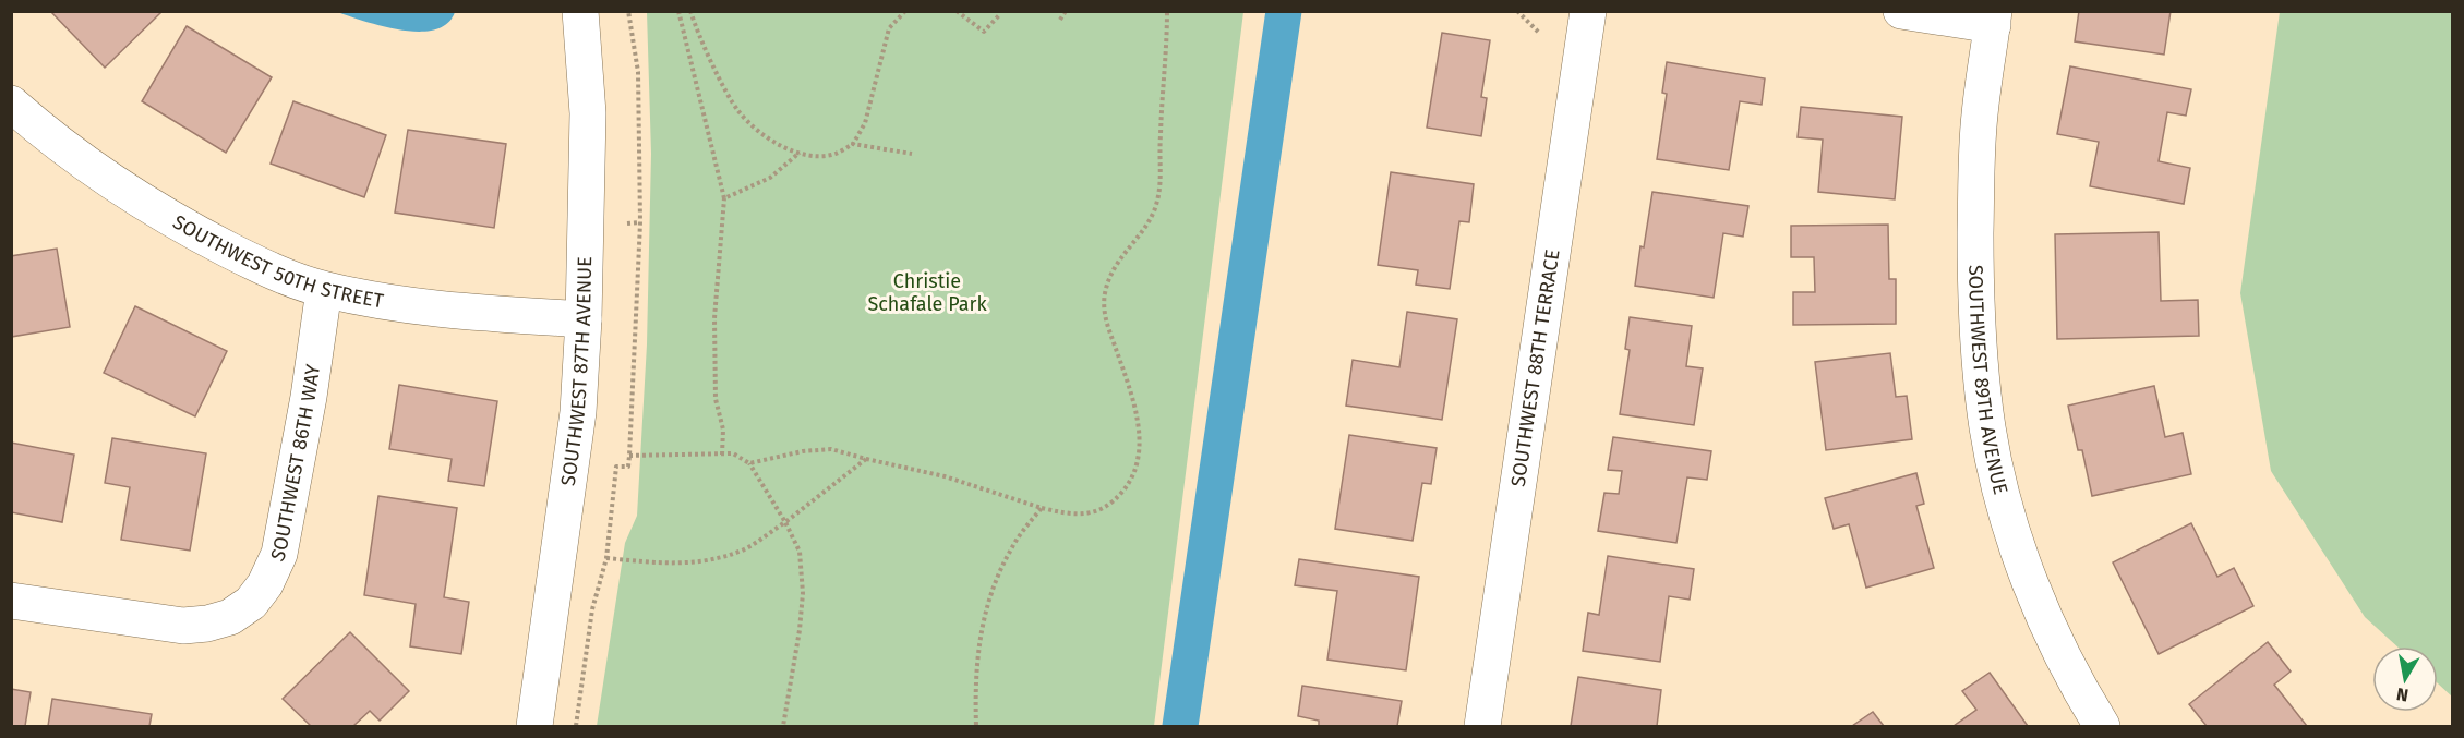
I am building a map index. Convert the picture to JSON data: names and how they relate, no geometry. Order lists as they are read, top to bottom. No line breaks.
{"streets":{"street":["SOUTHWEST 50TH STREET","SOUTHWEST 88TH TERRACE","SOUTHWEST 87TH AVENUE","SOUTHWEST 89TH AVENUE","SOUTHWEST 86TH WAY"]},"crossings":[["SOUTHWEST 50TH STREET","SOUTHWEST 87TH AVENUE"],["SOUTHWEST 50TH STREET","SOUTHWEST 86TH WAY"]],"parks":["Christie Schafale Park"],"north":"bottom"}
